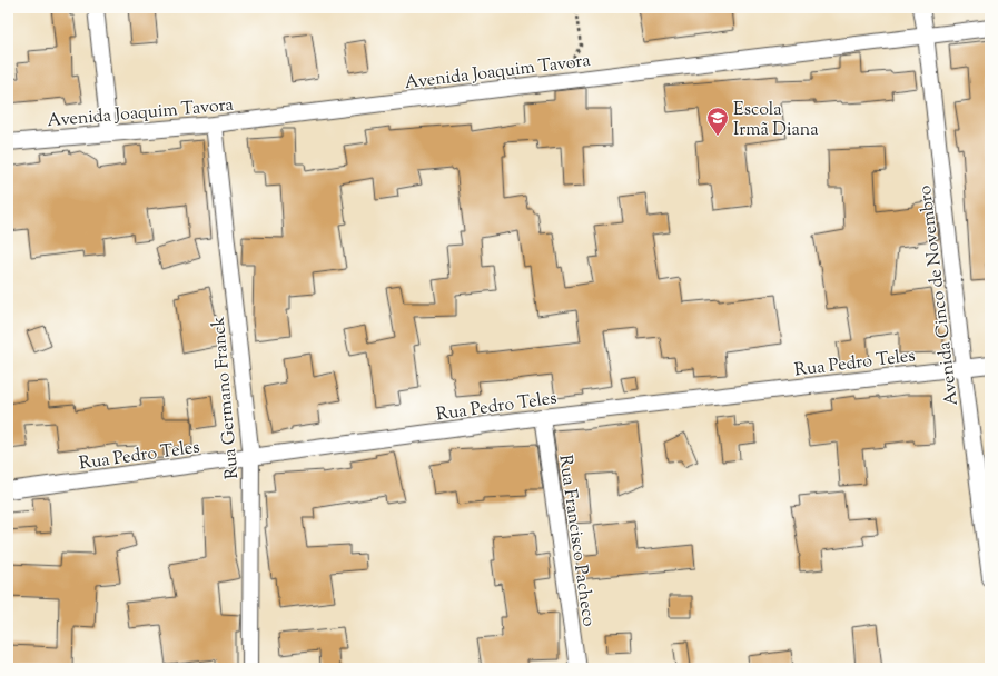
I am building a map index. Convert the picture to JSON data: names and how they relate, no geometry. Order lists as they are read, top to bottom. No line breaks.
{"streets":{"street":["Avenida Joaquim Tavora","Avenida Cinco de Novembro","Rua Pedro Teles","Rua Germano Franck","Rua Francisco Pacheco"]},"crossings":[["Avenida Joaquim Tavora","Avenida Cinco de Novembro"],["Avenida Joaquim Tavora","Rua Germano Franck"],["Avenida Cinco de Novembro","Rua Pedro Teles"],["Rua Pedro Teles","Rua Germano Franck"],["Rua Pedro Teles","Rua Francisco Pacheco"]],"places":{"school or university":["Escola Irmã Diana"]}}
